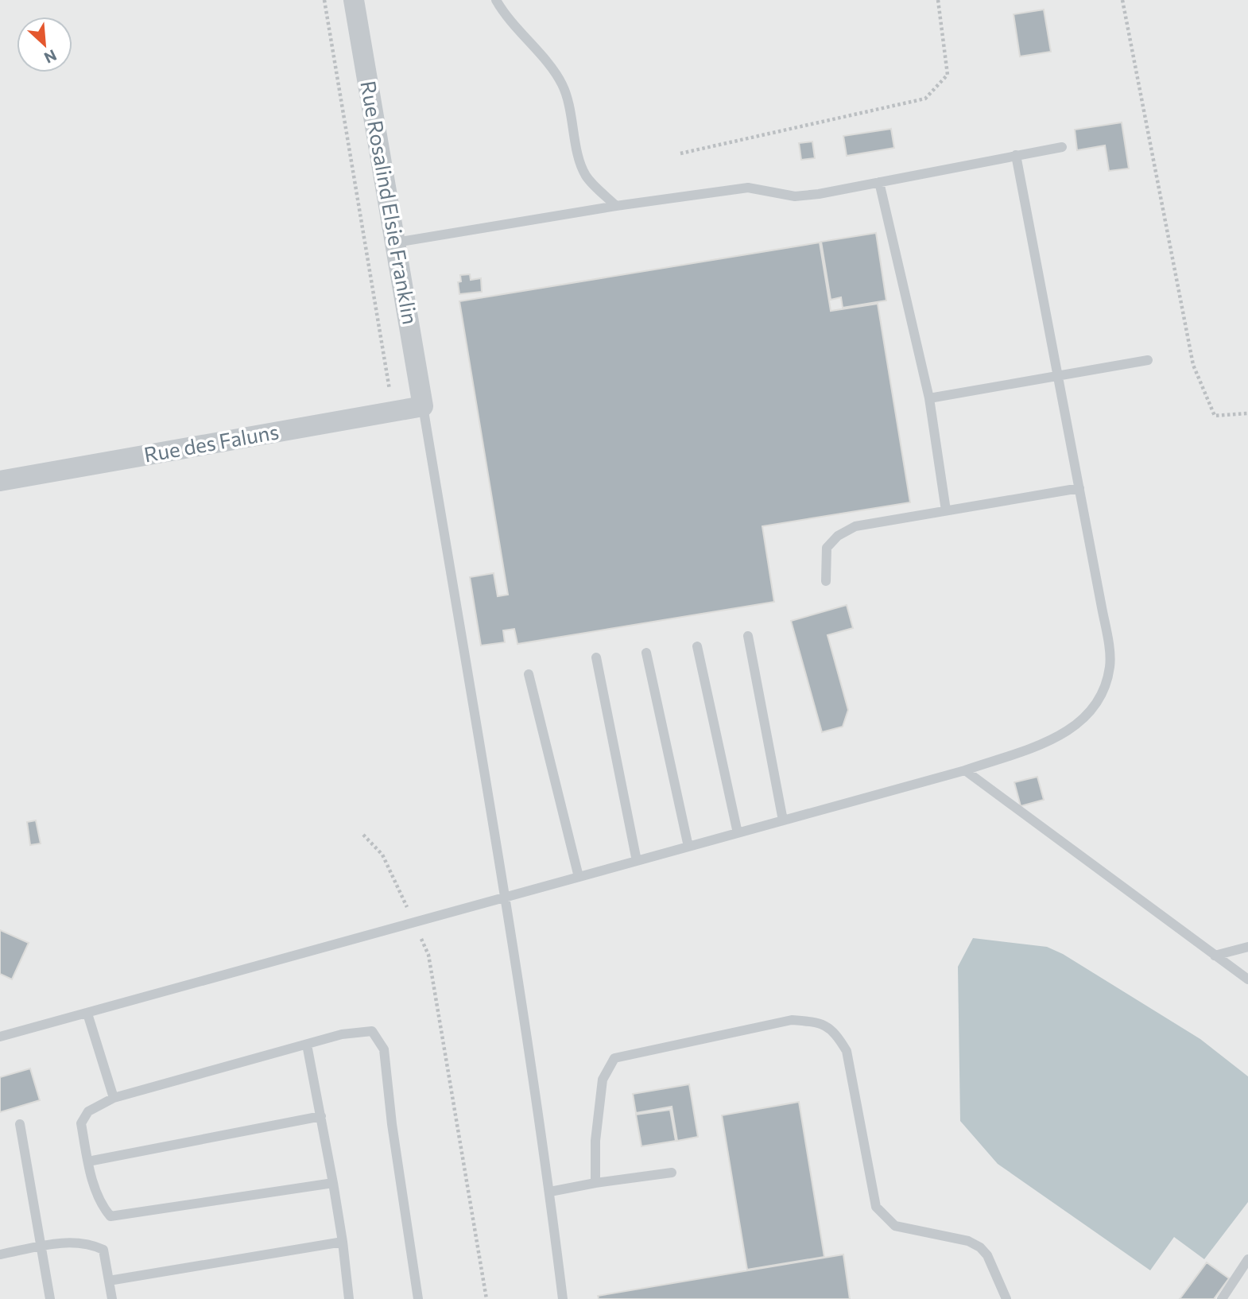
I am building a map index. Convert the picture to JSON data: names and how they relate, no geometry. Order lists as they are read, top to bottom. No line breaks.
{"streets":{"street":["Rue Rosalind Elsie Franklin","Rue des Faluns"]},"crossings":[["Rue Rosalind Elsie Franklin","Rue des Faluns"]],"north":"bottom right"}
